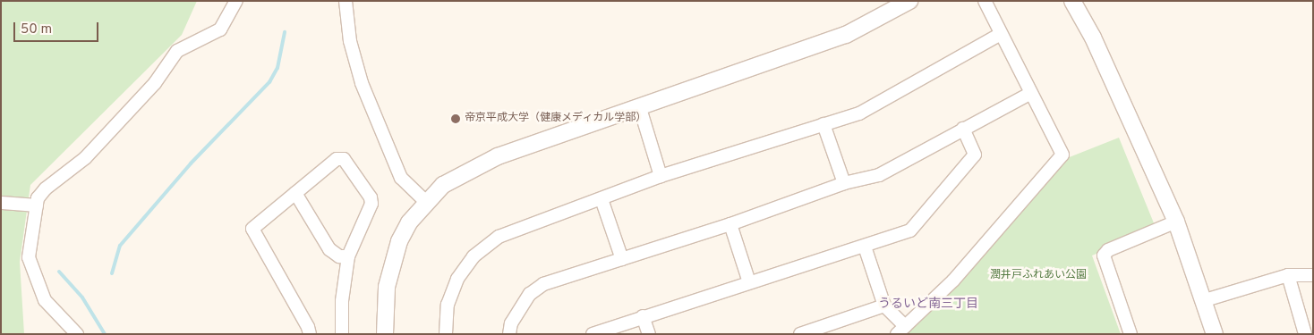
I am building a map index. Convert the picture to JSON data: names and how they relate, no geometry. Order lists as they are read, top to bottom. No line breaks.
{"districts":["うるいど南三丁目"],"parks":["潤井戸ふれあい公園"],"places":["帝京平成大学（健康メディカル学部）"],"scale_bar":"50 m"}
